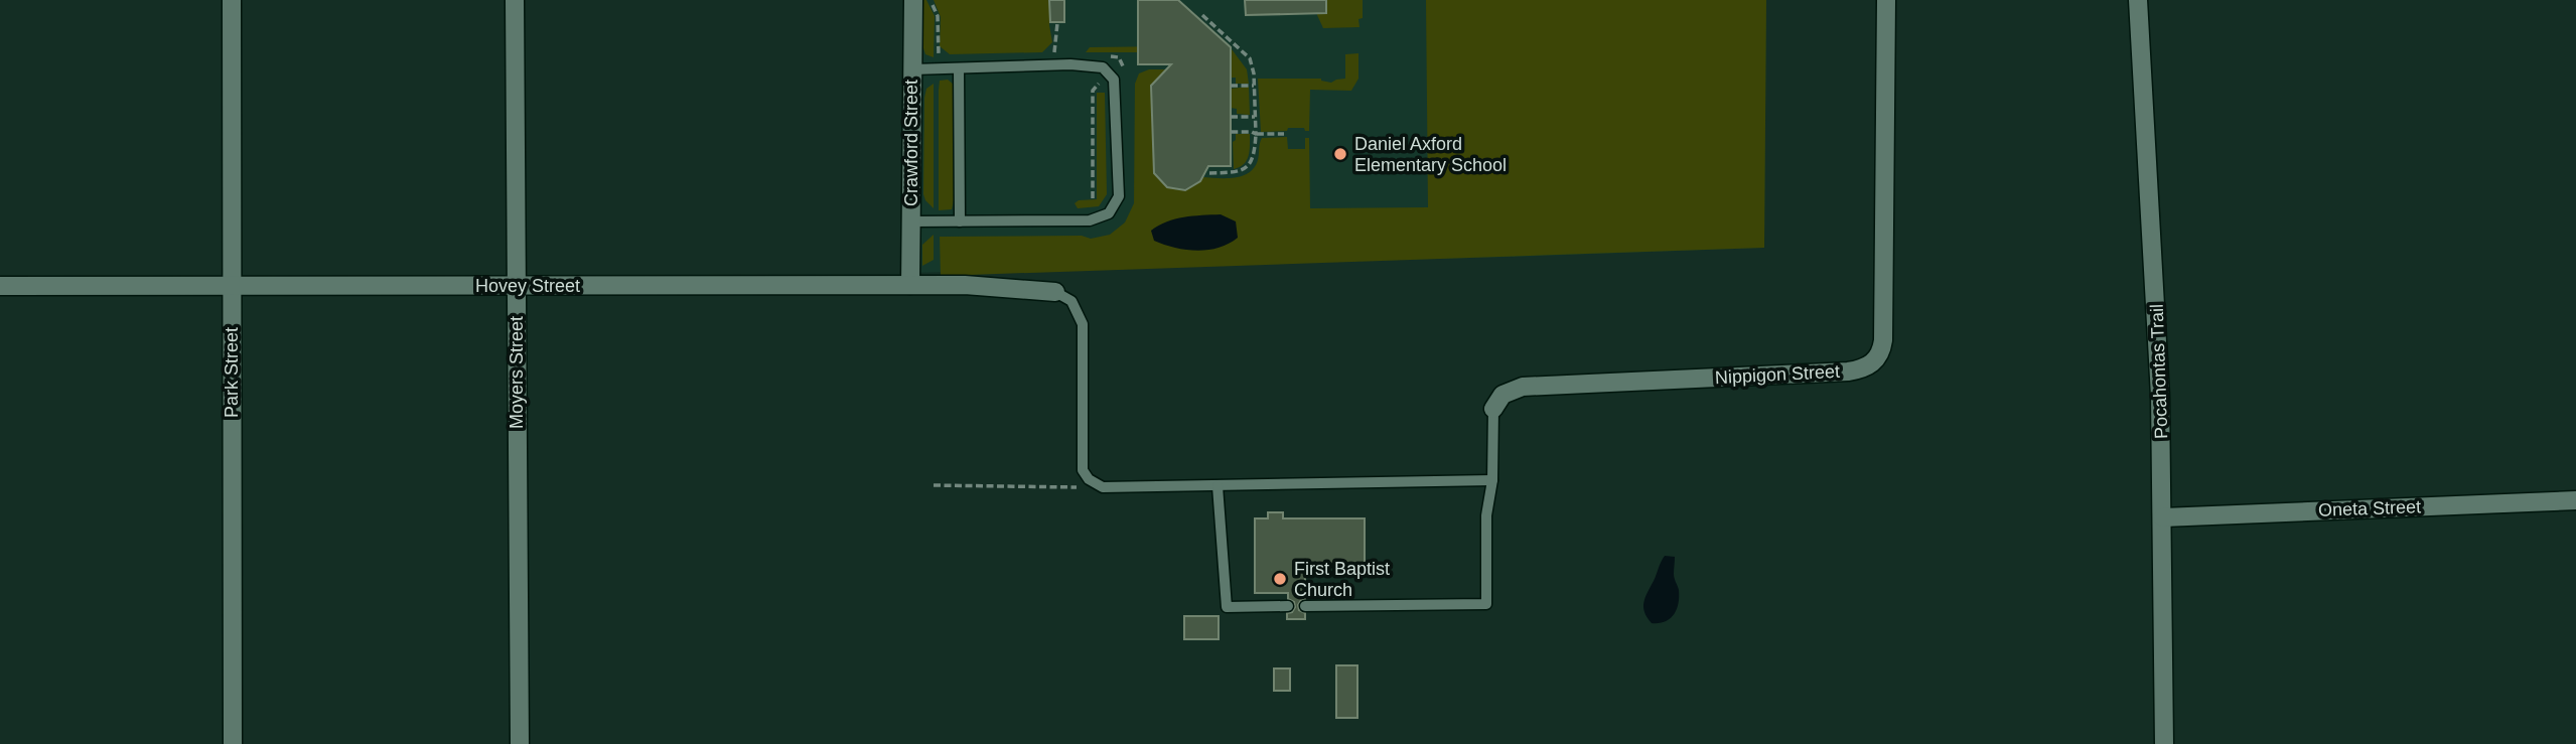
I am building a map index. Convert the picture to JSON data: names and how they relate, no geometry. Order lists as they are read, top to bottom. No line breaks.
{"streets":{"street":["Crawford Street","Hovey Street","Pocahontas Trail","Park Street","Moyers Street","Nippigon Street","Oneta Street"]},"crossings":[["Crawford Street","Hovey Street"],["Hovey Street","Park Street"],["Hovey Street","Moyers Street"],["Pocahontas Trail","Oneta Street"]],"places":["Daniel Axford Elementary School","First Baptist Church"]}
